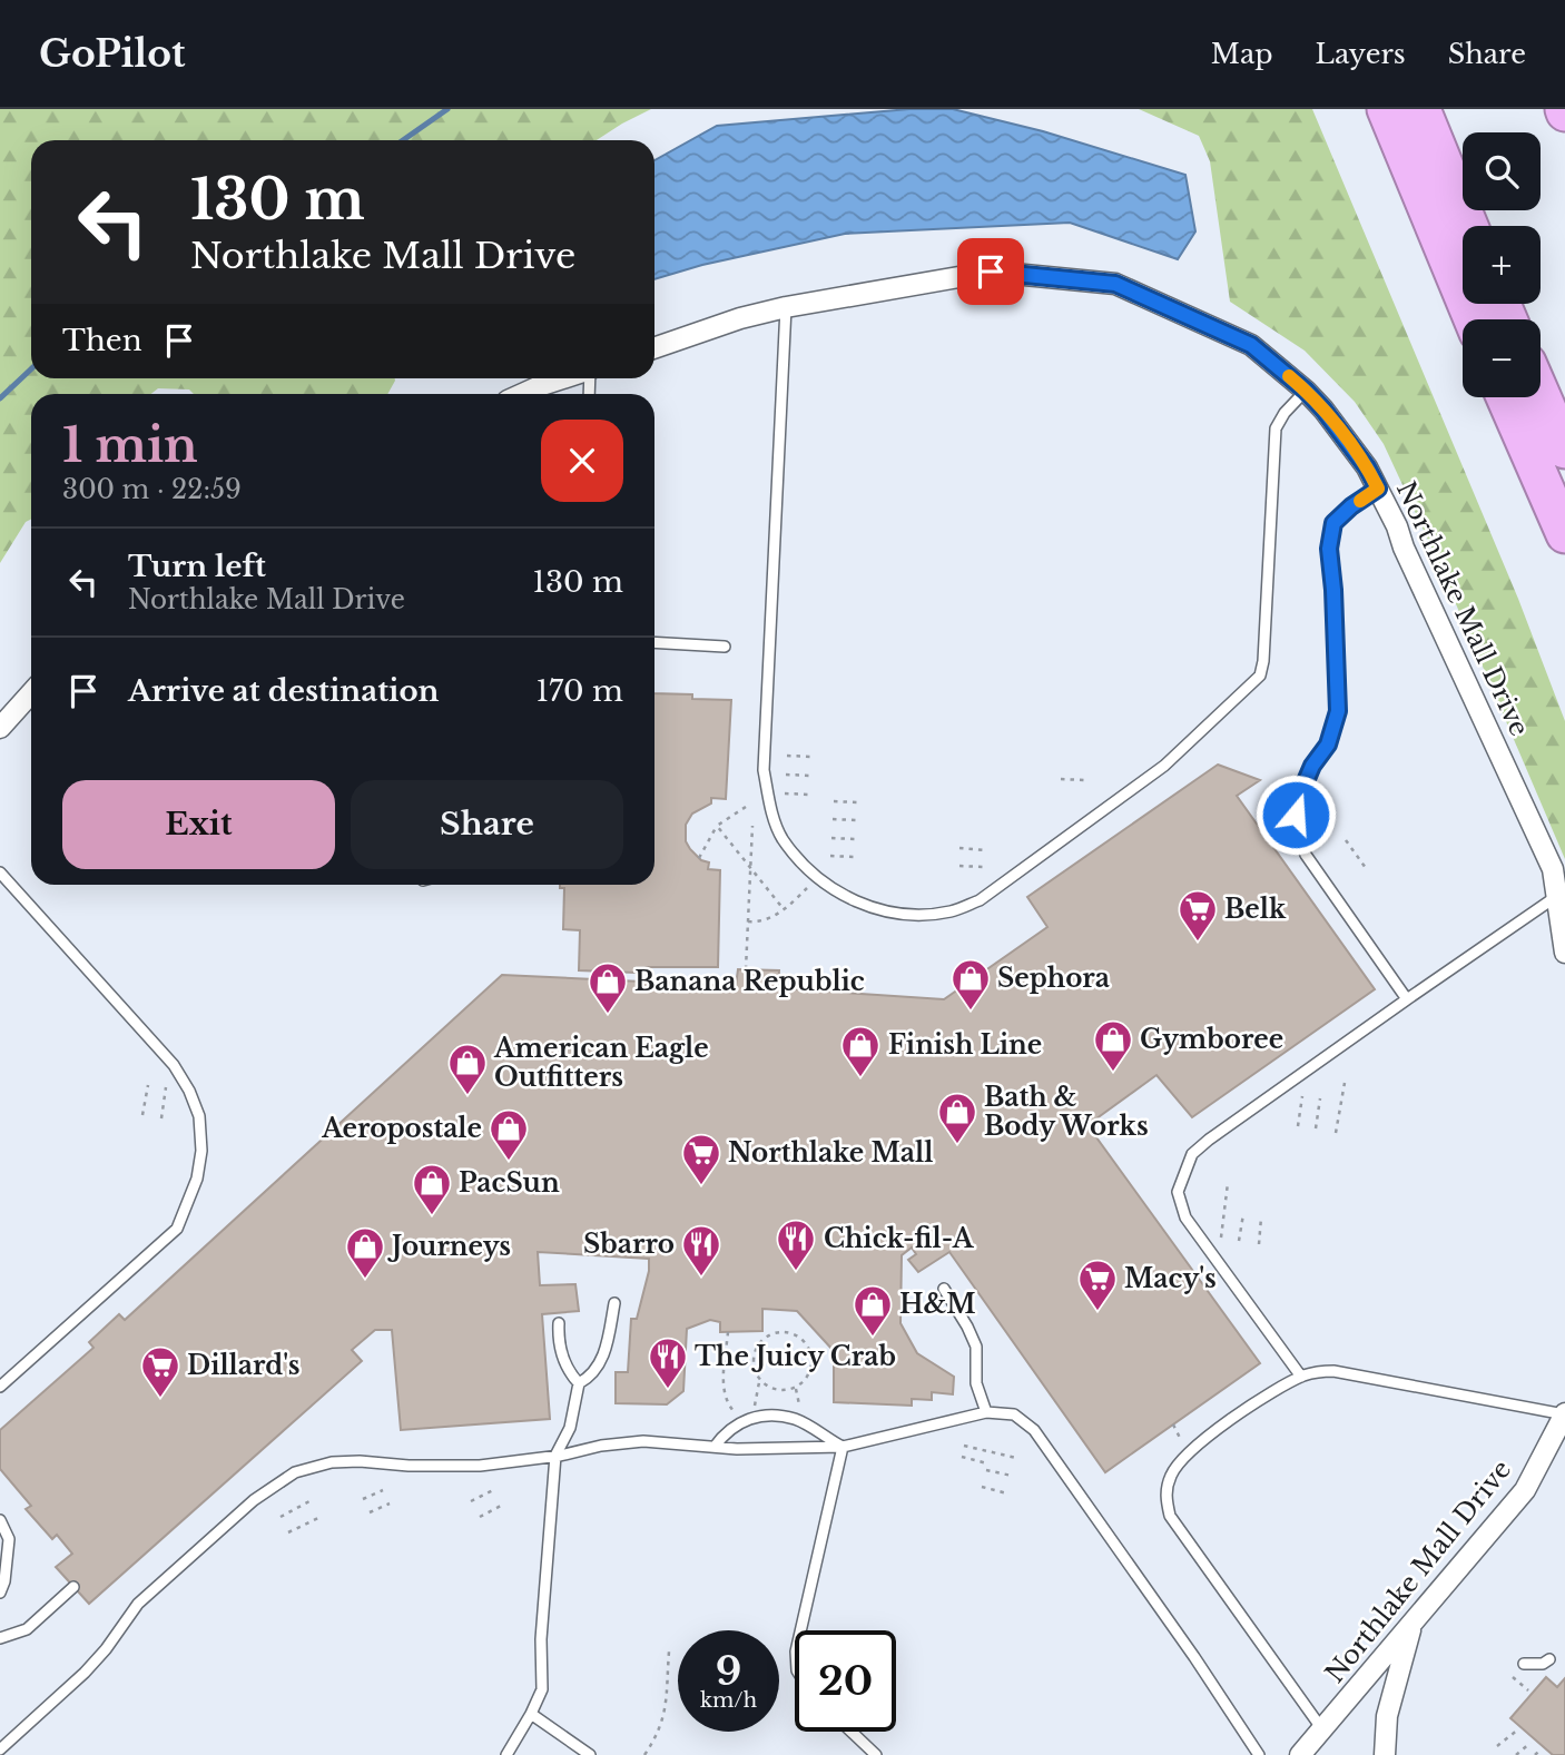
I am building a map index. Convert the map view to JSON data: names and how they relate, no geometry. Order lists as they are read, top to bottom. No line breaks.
{"streets":{"street":["Northlake Mall Drive"]},"places":{"supermarket":["Belk","Northlake Mall","Macy's","Dillard's"],"shop":["Sephora","Banana Republic","Gymboree","Finish Line","American Eagle Outfitters","Bath & Body Works","Aeropostale","PacSun","Journeys","H&M"],"restaurant":["Chick-fil-A","Sbarro","The Juicy Crab"]},"page":{"header":"GoPilot","nav":["Map","Layers","Share"],"map_buttons":["+","−"],"turn":["130 m","Northlake Mall Drive"],"then":"Then","heading":["1 min","300 m · 22:59"],"list":[{"name":"Turn left","note":"Northlake Mall Drive","value":"130 m"},{"name":"Arrive at destination","value":"170 m"}],"buttons":["Exit","Share"],"speed":"9 km/h","limit":"20"}}
